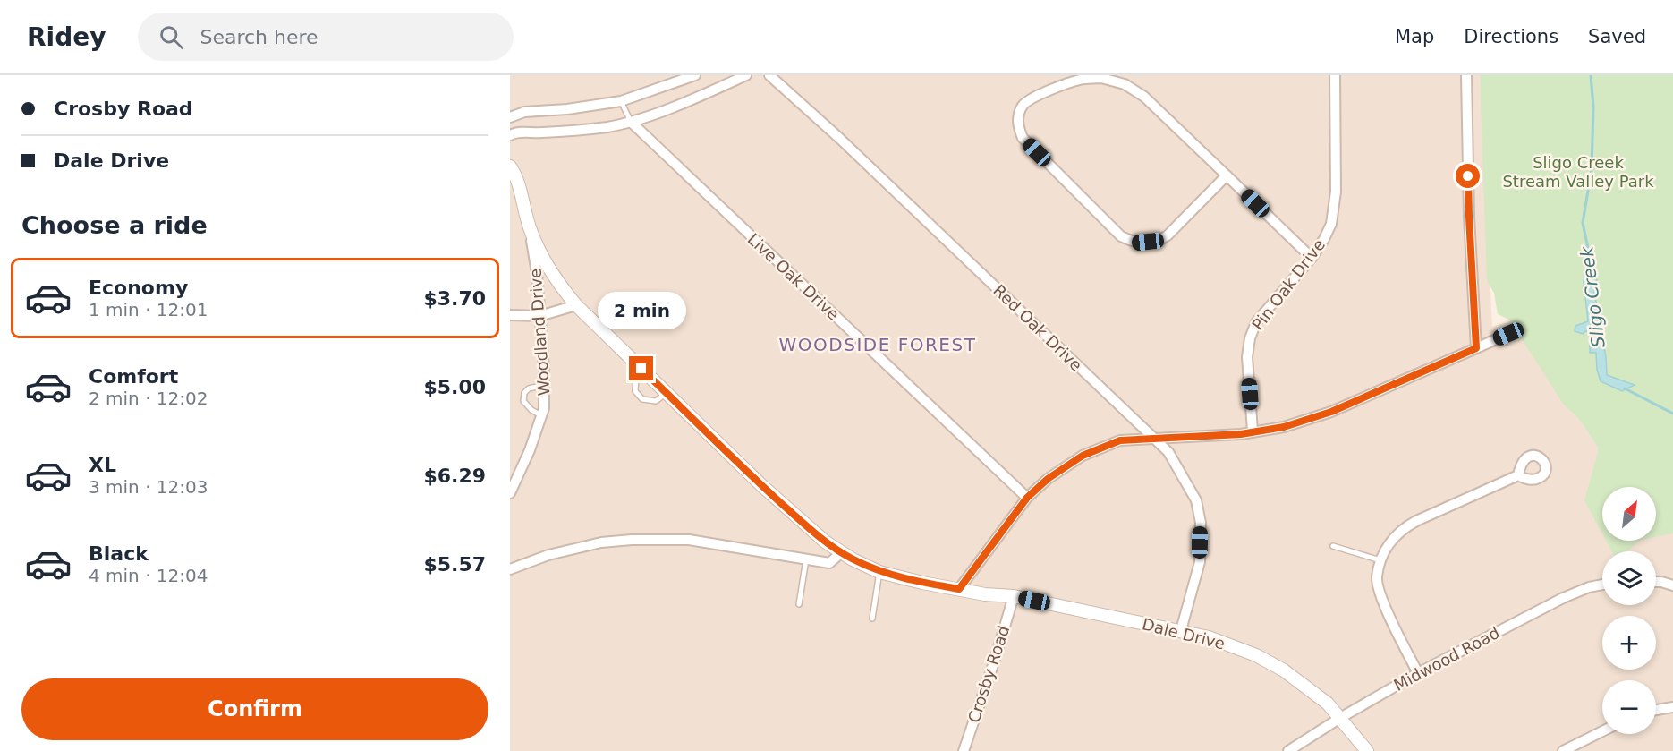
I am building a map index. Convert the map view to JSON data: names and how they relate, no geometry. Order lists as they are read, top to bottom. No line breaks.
{"streets":{"street":["Live Oak Drive","Pin Oak Drive","Red Oak Drive","Woodland Drive","Dale Drive","Midwood Road","Crosby Road"]},"crossings":[["Red Oak Drive","Dale Drive"],["Woodland Drive","Dale Drive"],["Dale Drive","Midwood Road"],["Dale Drive","Crosby Road"]],"districts":["WOODSIDE FOREST"],"water":["Sligo Creek"],"parks":["Sligo Creek Stream Valley Park"],"north":"top right","page":{"header":"Ridey","search":"Search here","nav":["Map","Directions","Saved"],"banner":["Crosby Road","Dale Drive"],"heading":"Choose a ride","list":[{"name":"Economy","note":"1 min · 12:01","value":"$3.70"},{"name":"Comfort","note":"2 min · 12:02","value":"$5.00"},{"name":"XL","note":"3 min · 12:03","value":"$6.29"},{"name":"Black","note":"4 min · 12:04","value":"$5.57"}],"bubble":"2 min","map_buttons":["+","−"],"buttons":"Confirm"}}
